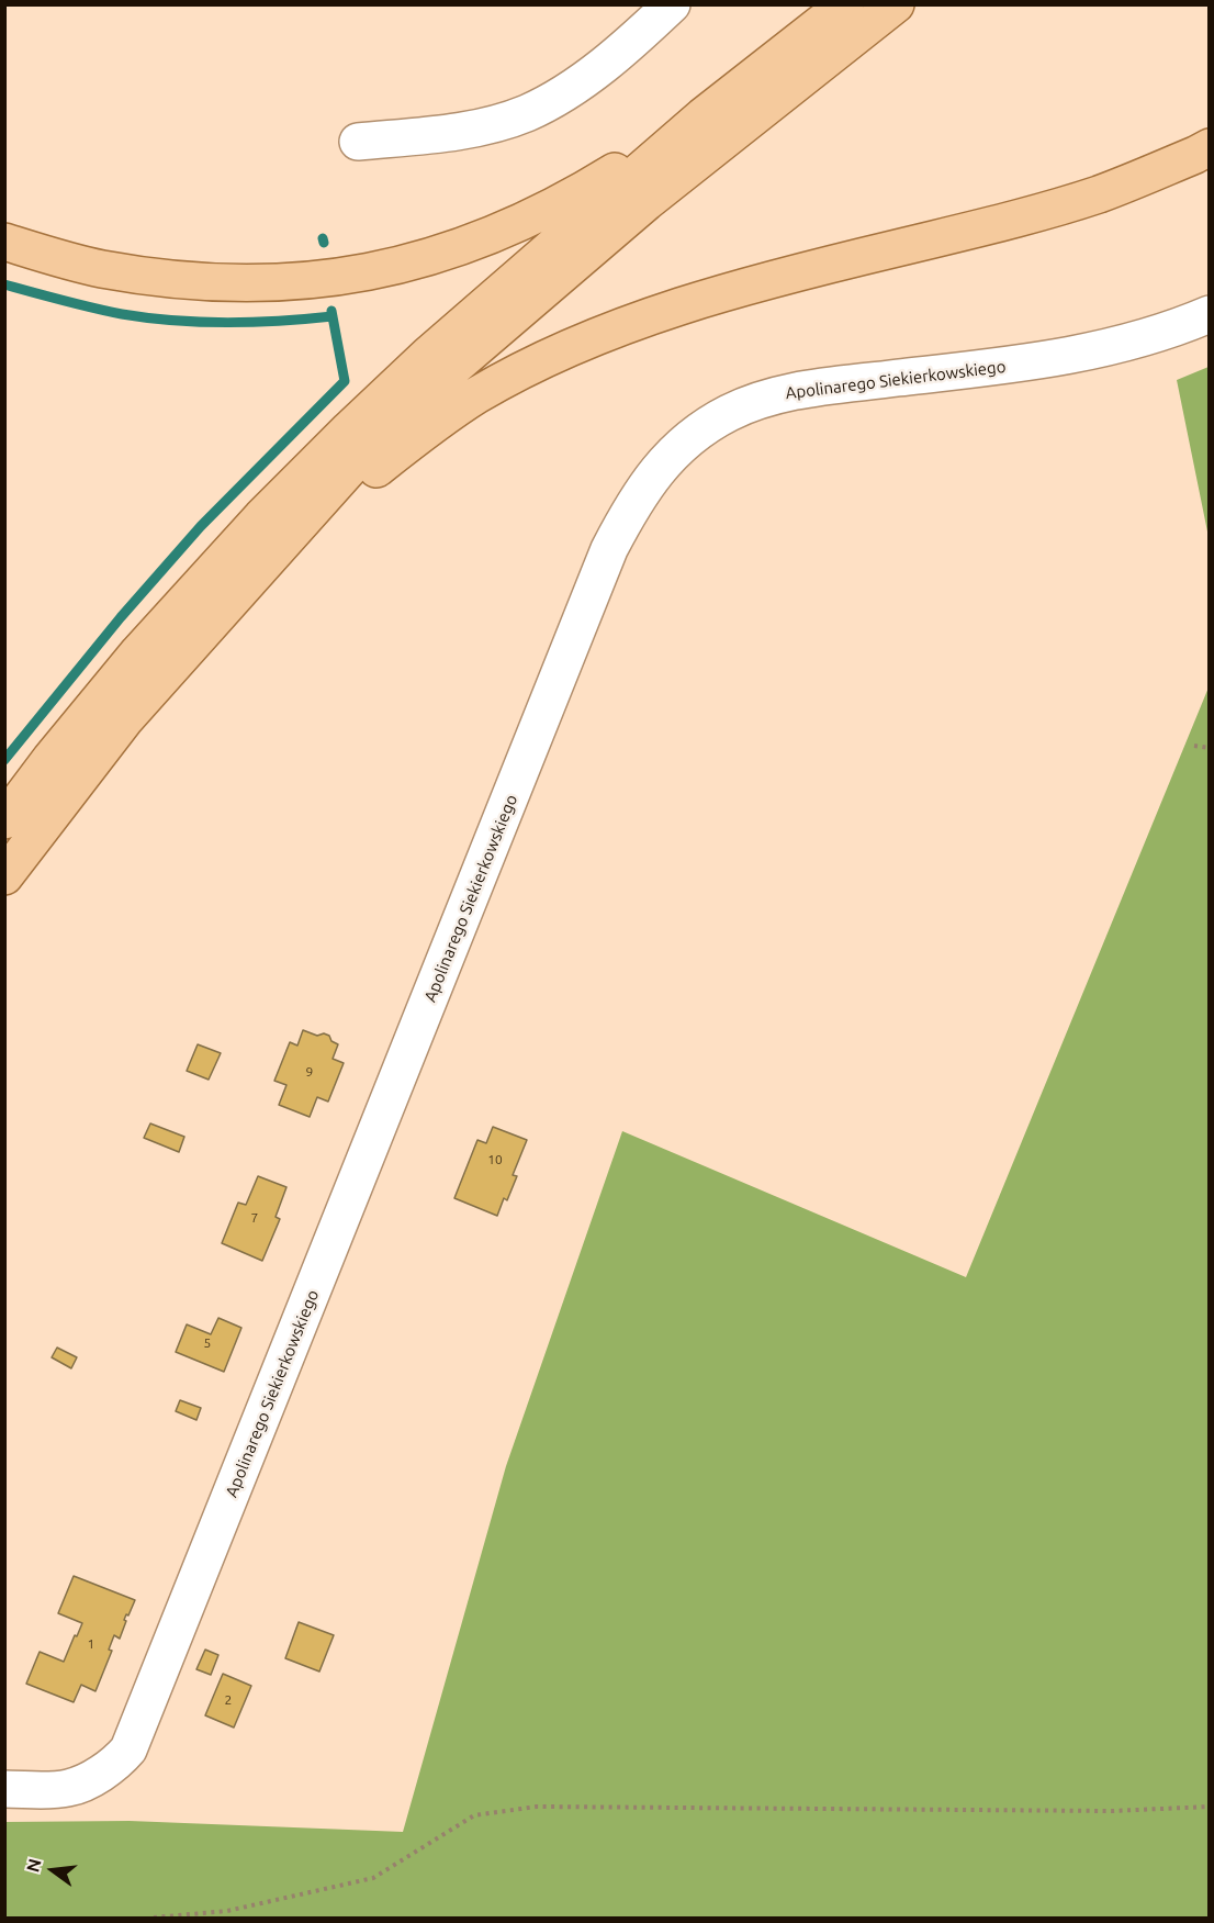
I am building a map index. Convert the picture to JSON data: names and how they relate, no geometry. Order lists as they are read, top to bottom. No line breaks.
{"streets":{"street":["Apolinarego Siekierkowskiego"]},"house_numbers":["9","10","7","5","1","2"],"north":"left"}
